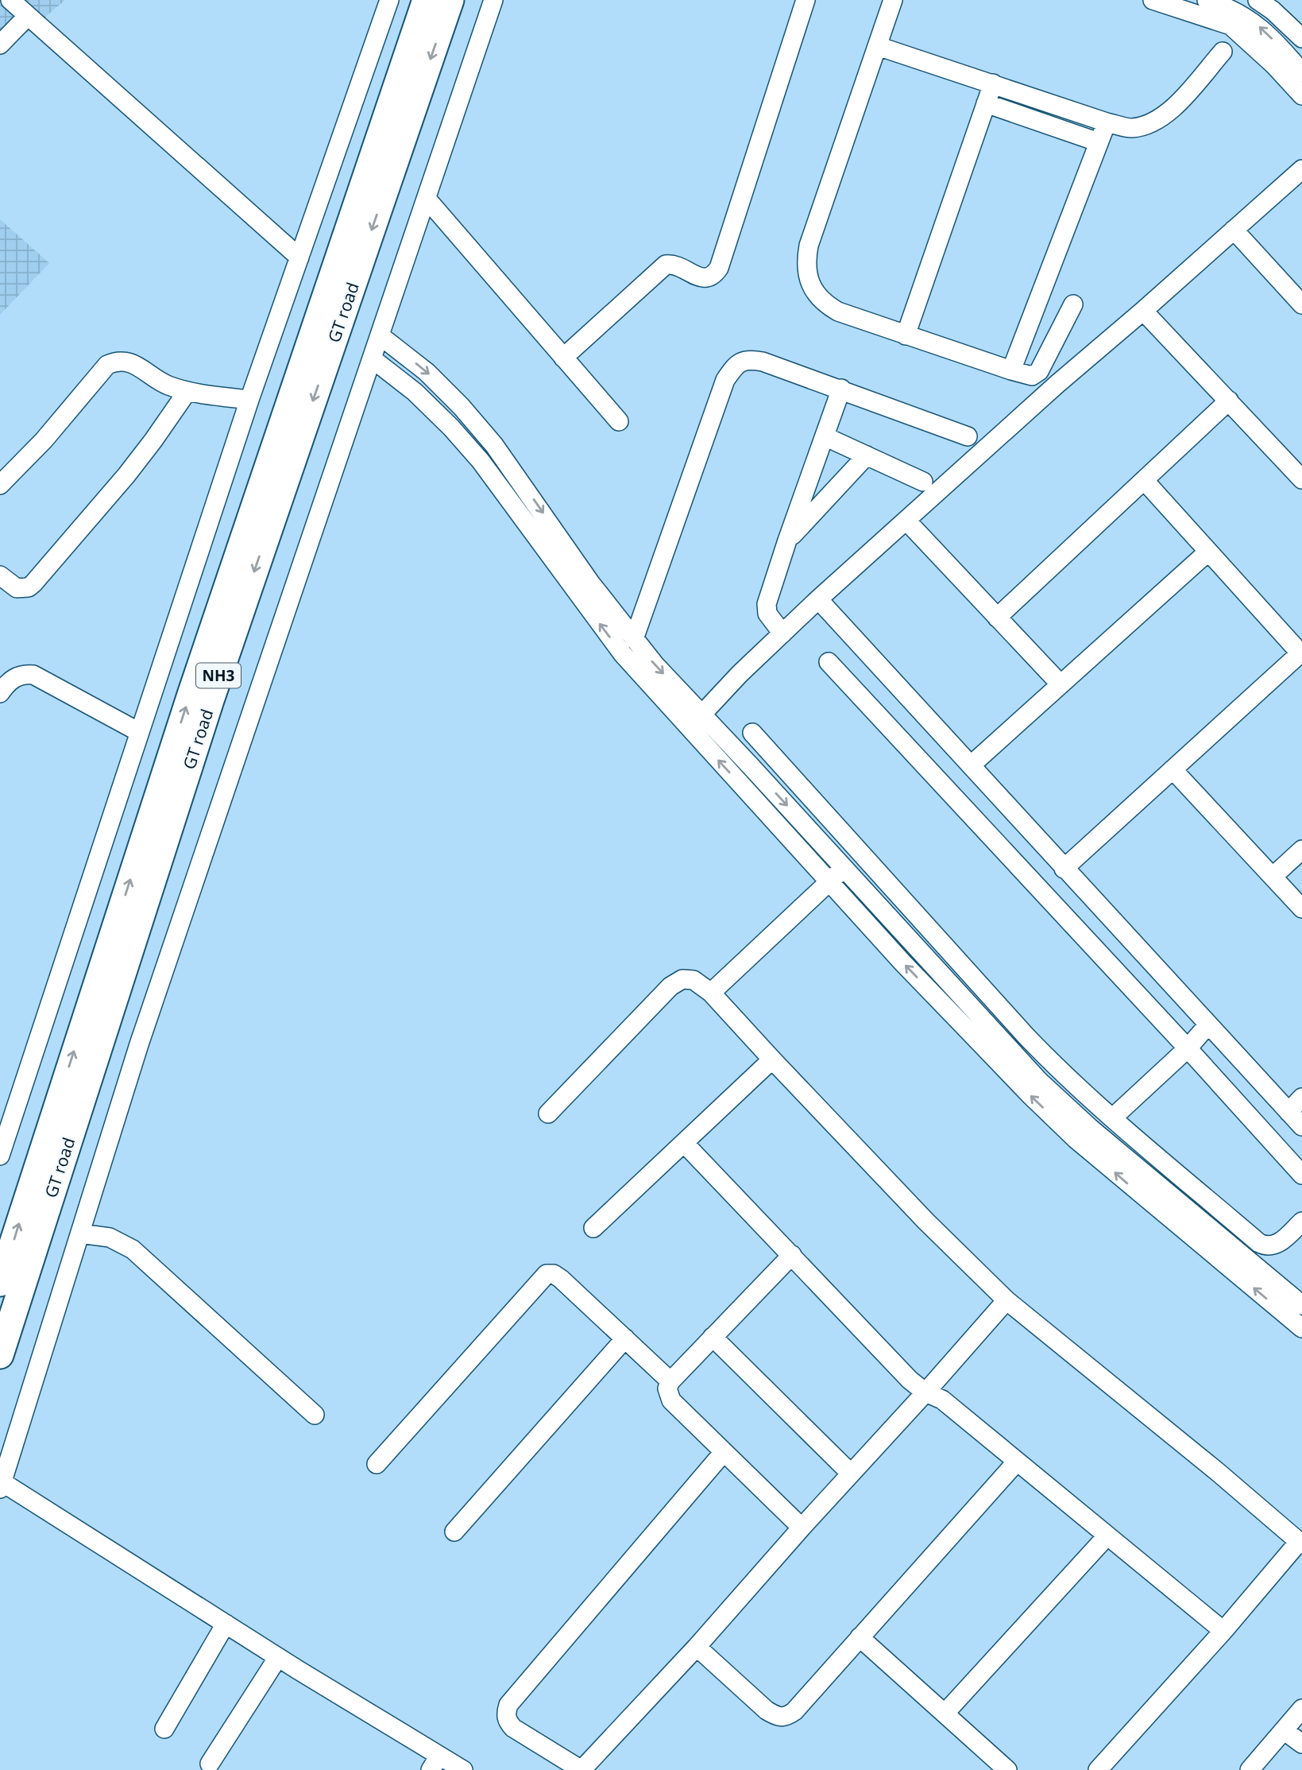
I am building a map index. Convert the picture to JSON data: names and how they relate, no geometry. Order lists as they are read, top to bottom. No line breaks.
{"streets":{"highway":["GT road","NH3"]}}
